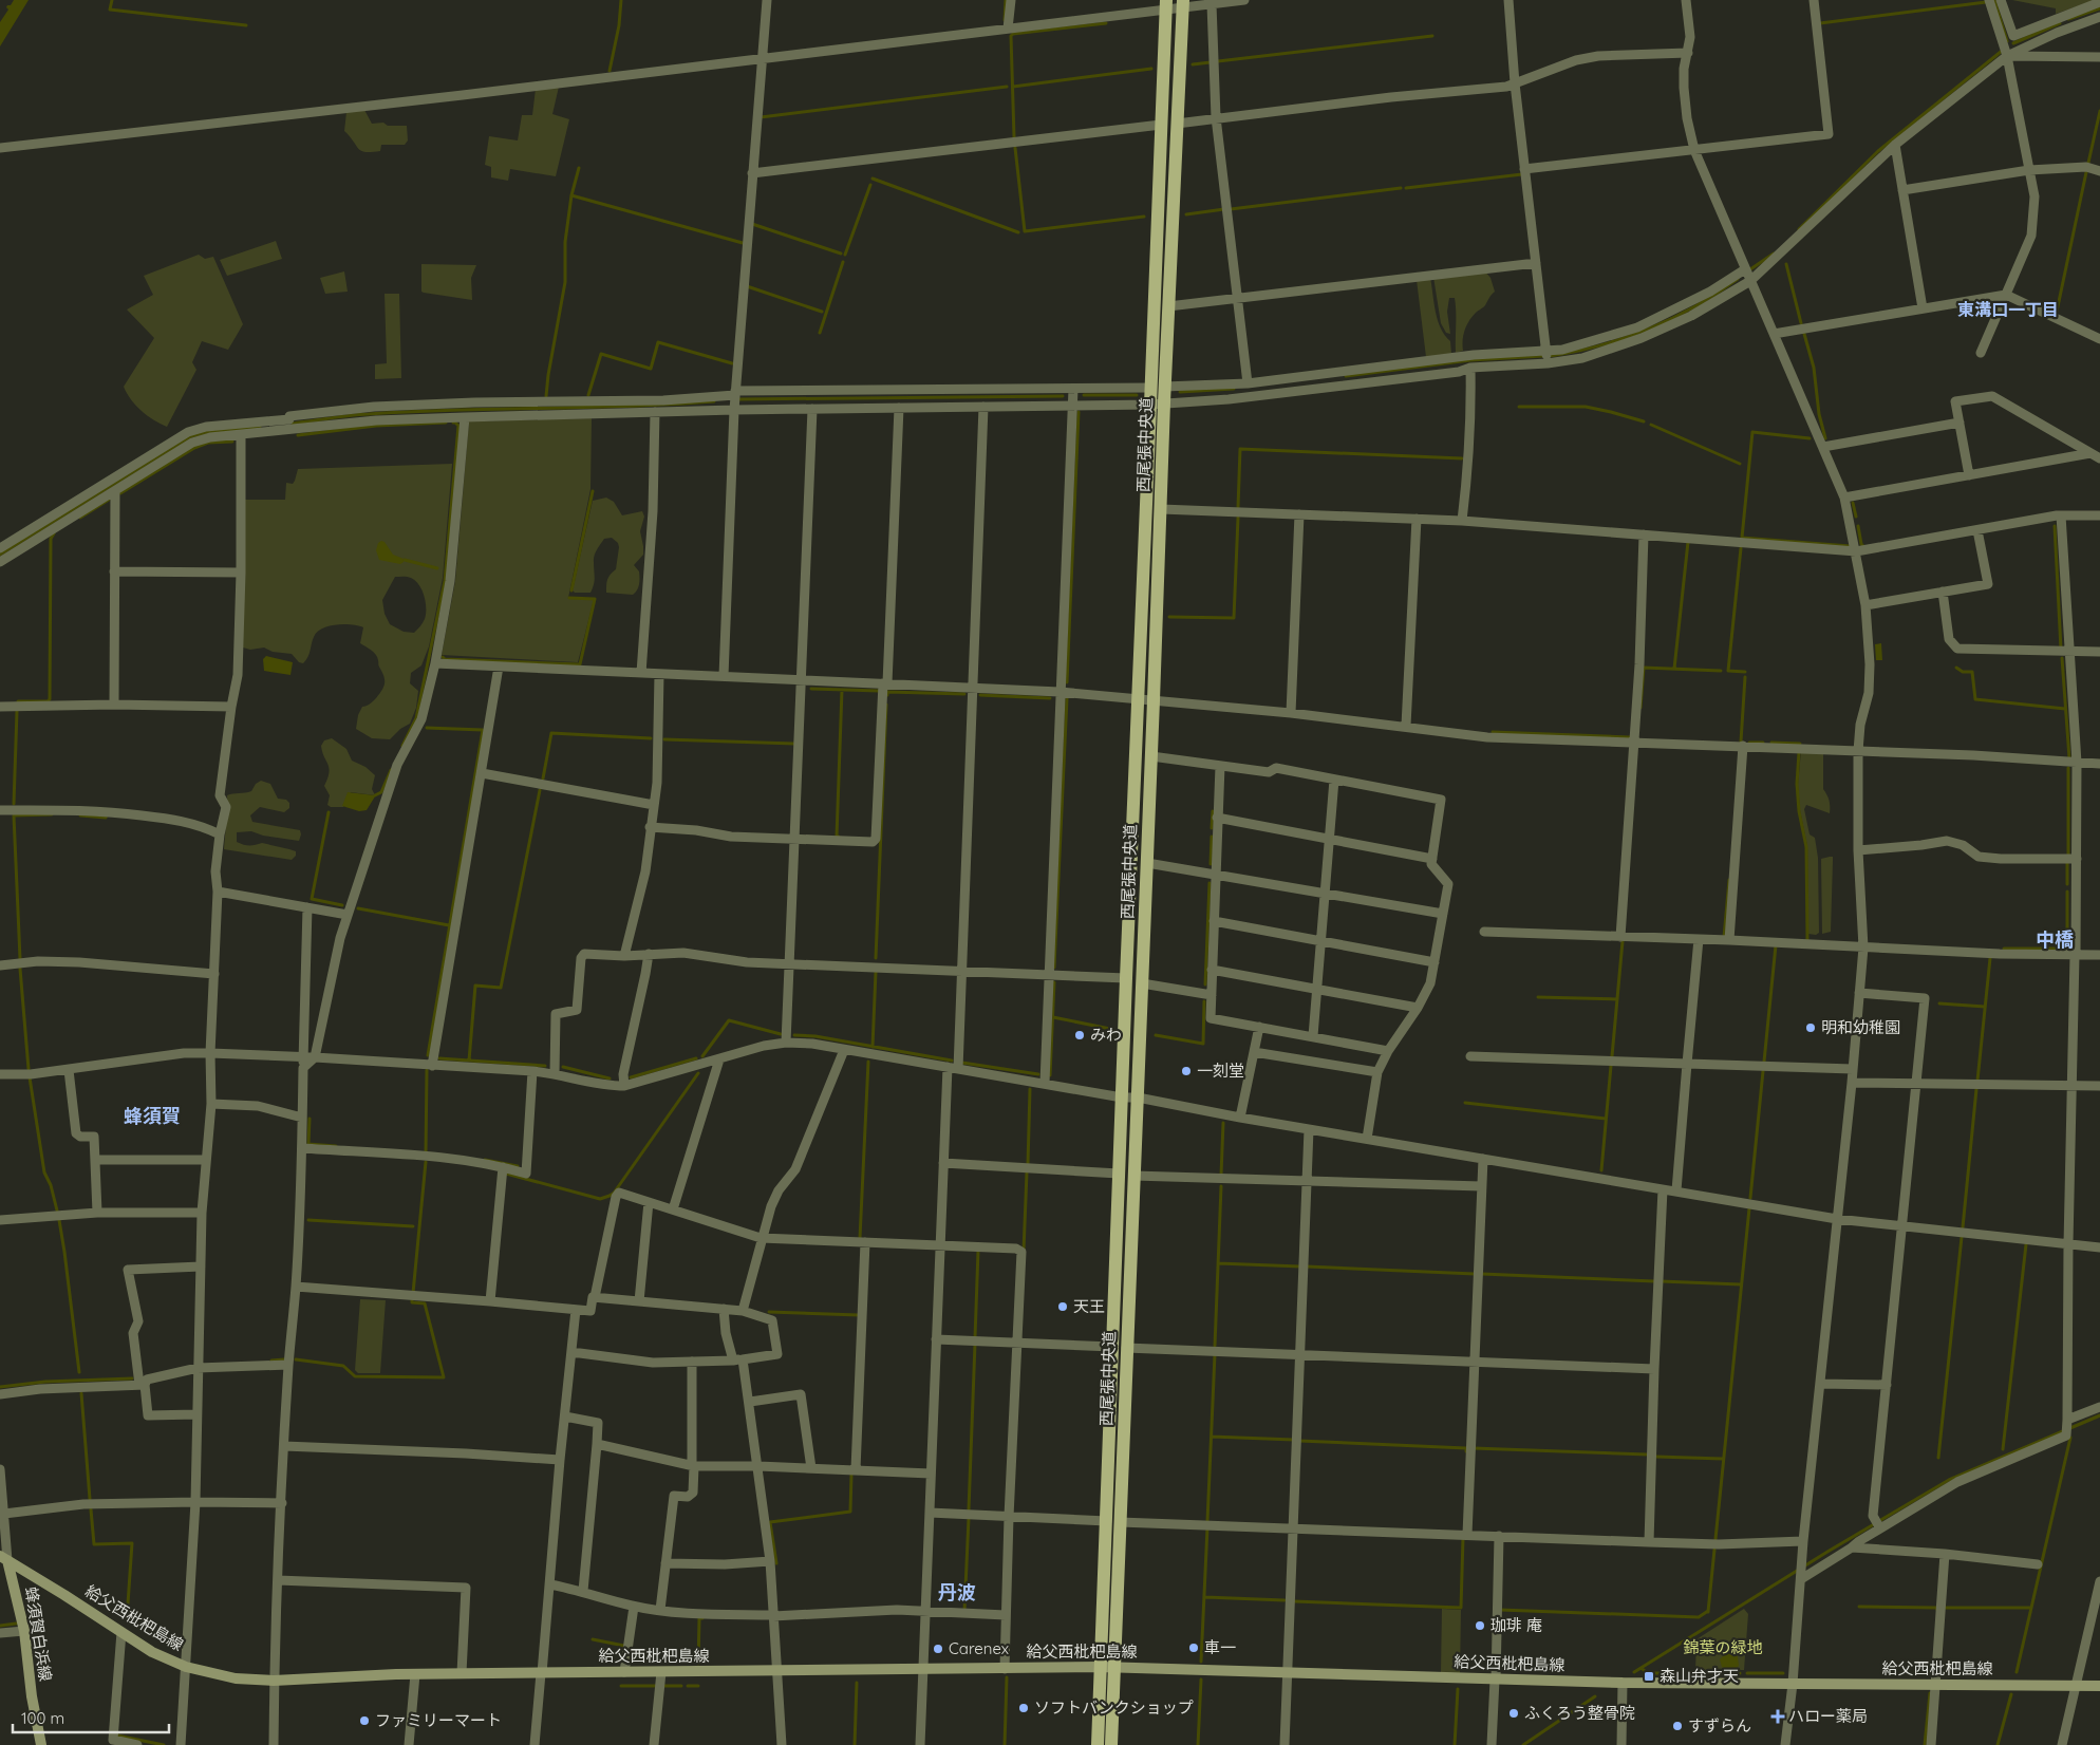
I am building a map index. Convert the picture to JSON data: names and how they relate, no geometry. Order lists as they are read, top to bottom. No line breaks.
{"streets":{"main road":["西尾張中央道","給父西枇杷島線","蜂須賀白浜線"]},"crossings":[["西尾張中央道","給父西枇杷島線"],["給父西枇杷島線","蜂須賀白浜線"]],"districts":["東溝口一丁目","中橋","蜂須賀","丹波"],"parks":["錦葉の緑地"],"places":{"other":["明和幼稚園","みわ","一刻堂","天王","珈琲 庵","車一","Carenex","ソフトバンクショップ","ふくろう整骨院","ファミリーマート","すずらん"],"transit":["森山弁才天"],"health":["ハロー薬局"]},"scale_bar":"100 m"}
